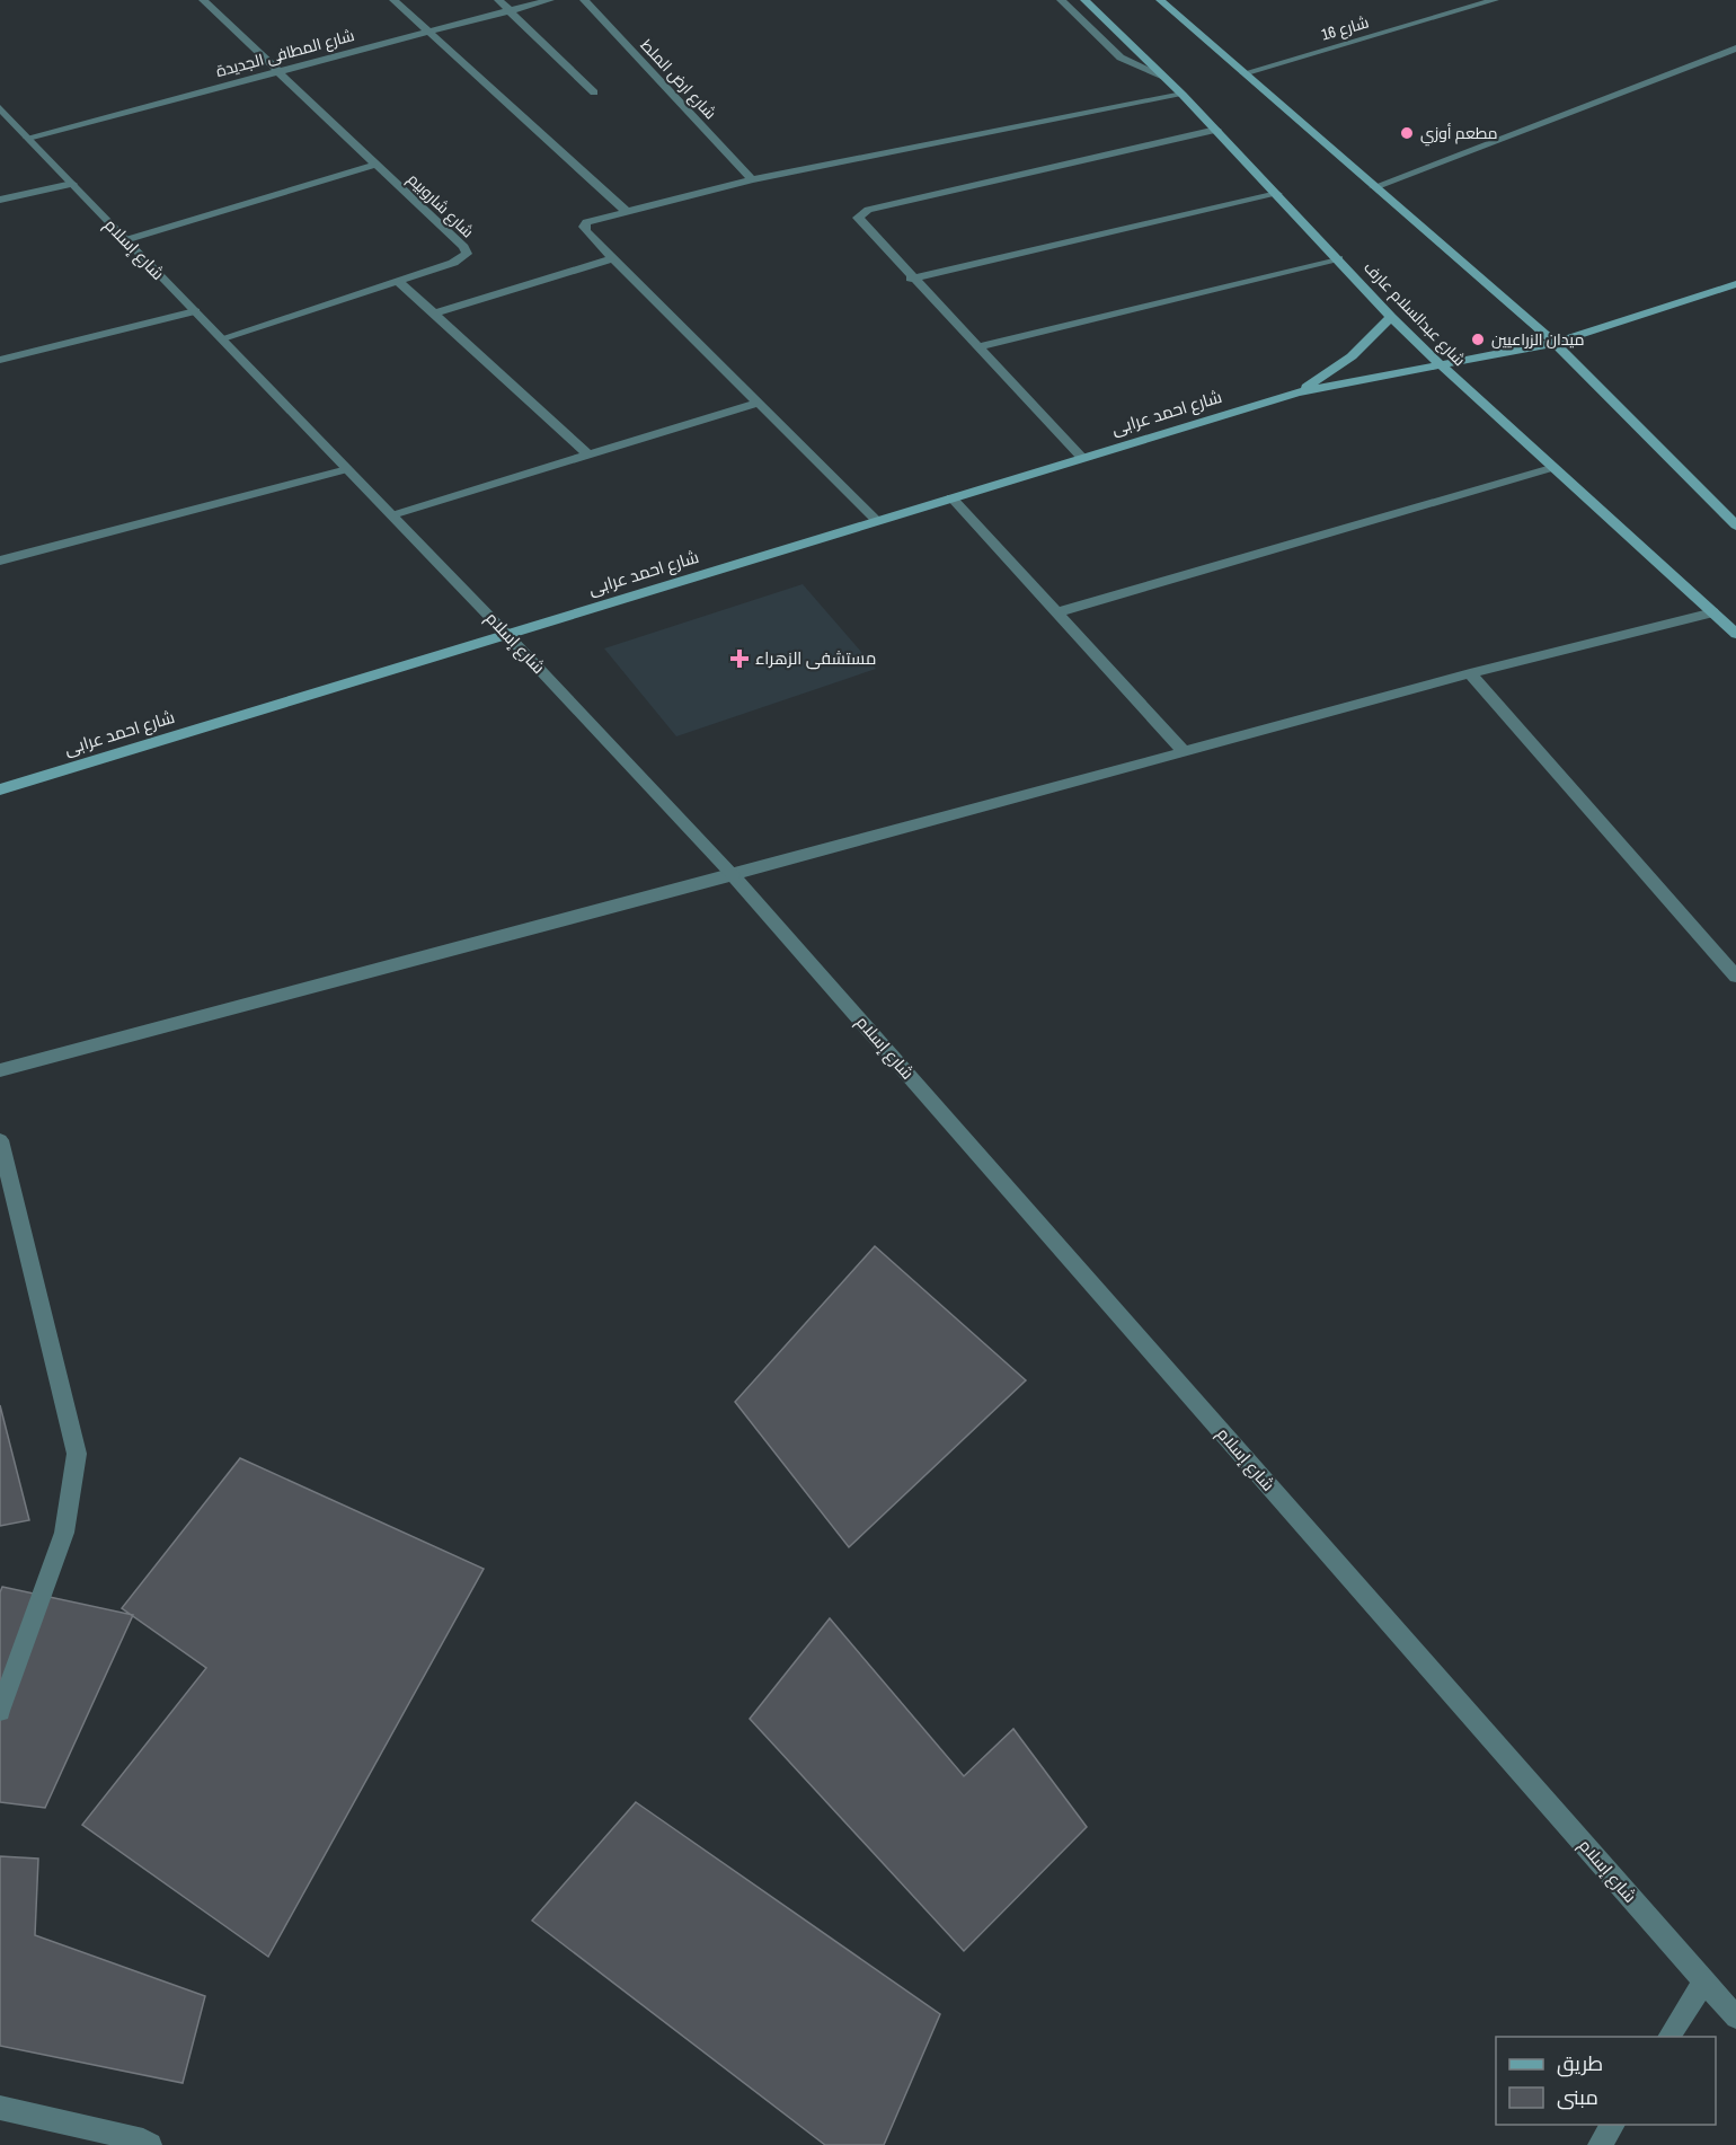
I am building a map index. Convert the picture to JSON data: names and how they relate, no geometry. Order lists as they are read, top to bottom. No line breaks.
{"streets":{"main road":["شارع عبدالسلام عارف","شارع احمد عرابى"],"street":["شارع 16","شارع المطافى الجديدة","شارع ارض الملط","شارع شاروبيم","شارع إسلام"]},"crossings":[["شارع المطافى الجديدة","شارع شاروبيم"],["شارع المطافى الجديدة","شارع إسلام"],["شارع شاروبيم","شارع إسلام"],["شارع إسلام","شارع احمد عرابى"],["شارع عبدالسلام عارف","شارع احمد عرابى"]],"places":{"other":["مطعم أوزي","ميدان الزراعيين"],"health":["مستشفى الزهراء"]},"legend":["طريق","مبنى"]}
